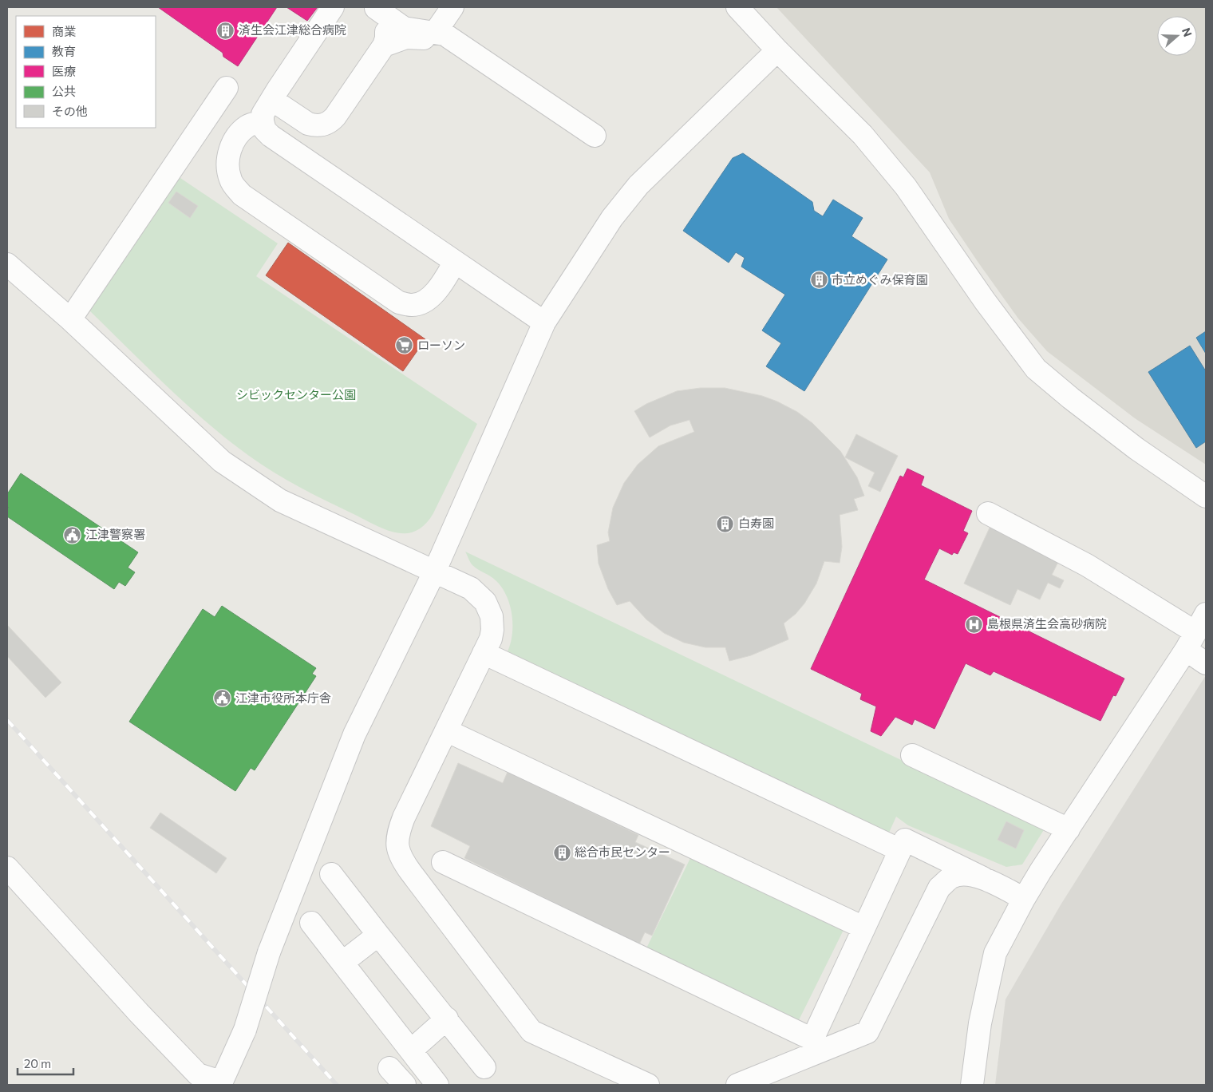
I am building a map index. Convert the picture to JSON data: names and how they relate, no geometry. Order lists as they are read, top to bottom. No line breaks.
{"parks":["シビックセンター公園"],"places":{"building":["済生会江津総合病院","市立めぐみ保育園","白寿園","総合市民センター"],"supermarket":["ローソン"],"public building":["江津警察署","江津市役所本庁舎"],"hospital":["島根県済生会高砂病院"]},"legend":["商業","教育","医療","公共","その他"],"scale_bar":"20 m","north":"right"}
